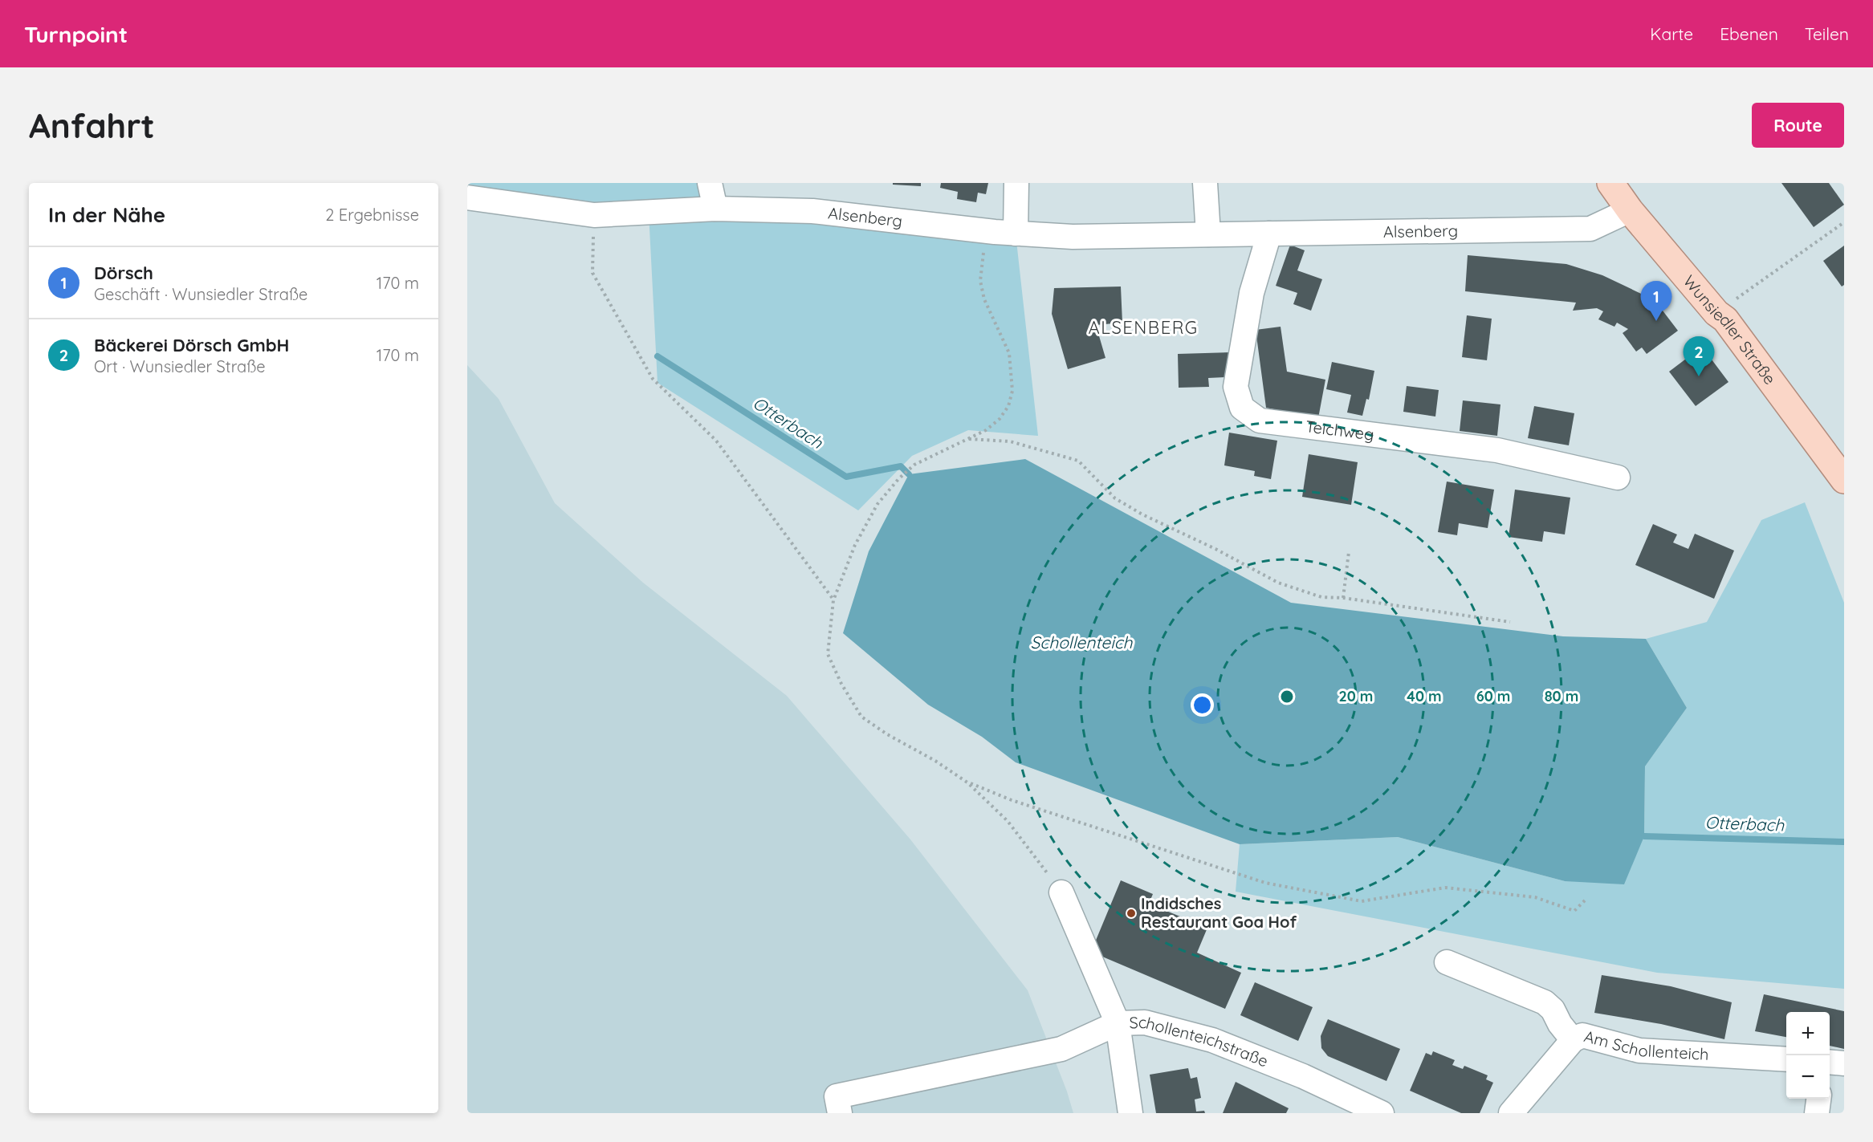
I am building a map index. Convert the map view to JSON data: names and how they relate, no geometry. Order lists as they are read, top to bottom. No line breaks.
{"streets":{"main road":["Wunsiedler Straße"],"street":["Alsenberg","Teichweg","Schollenteichstraße","Am Schollenteich"]},"crossings":[["Alsenberg","Wunsiedler Straße"],["Alsenberg","Teichweg"]],"districts":["ALSENBERG"],"water":["Otterbach","Schollenteich"],"places":["Indidsches Restaurant Goa Hof"],"page":{"header":"Turnpoint","nav":["Karte","Ebenen","Teilen"],"buttons":"Route","title":"Anfahrt","heading":["In der Nähe","2 Ergebnisse"],"list":[{"mark":"1","name":"Dörsch","note":"Geschäft · Wunsiedler Straße","value":"170 m"},{"mark":"2","name":"Bäckerei Dörsch GmbH","note":"Ort · Wunsiedler Straße","value":"170 m"}],"pins":["1","2"],"map_buttons":["+","−"]},"rings":["20 m","40 m","60 m","80 m"]}
